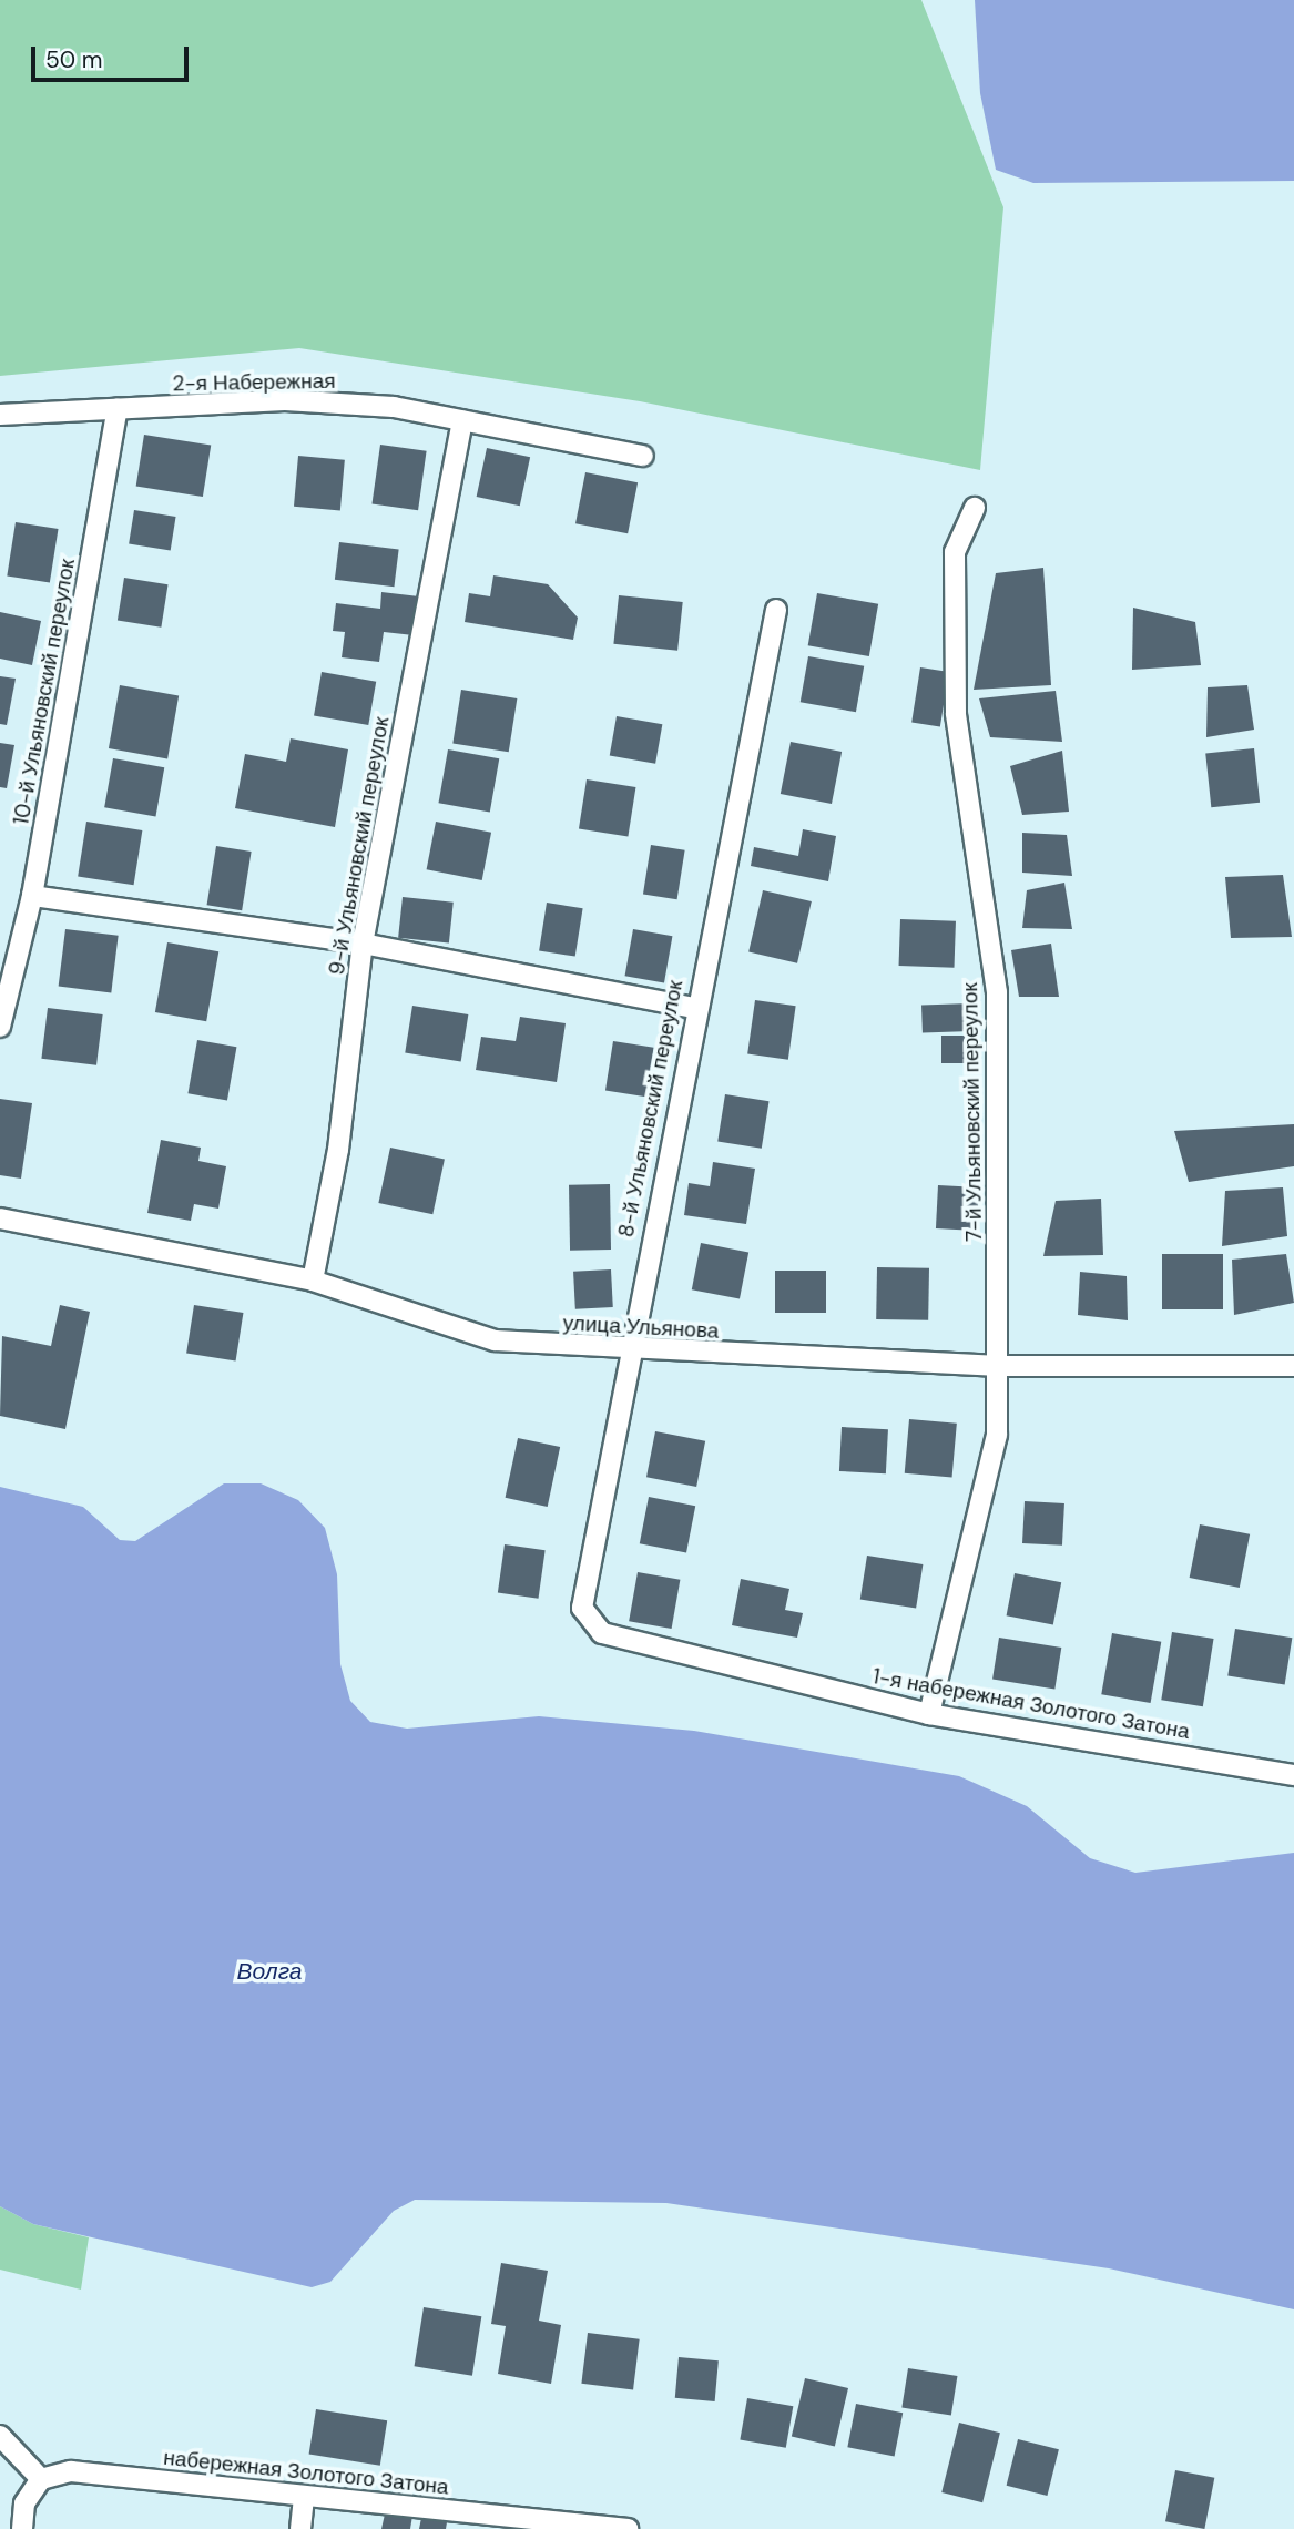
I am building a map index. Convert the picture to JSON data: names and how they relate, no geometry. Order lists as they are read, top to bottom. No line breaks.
{"streets":{"street":["2-я Набережная","10-й Ульяновский переулок","9-й Ульяновский переулок","8-й Ульяновский переулок","7-й Ульяновский переулок","улица Ульянова","1-я набережная Золотого Затона","набережная Золотого Затона"]},"crossings":[["2-я Набережная","10-й Ульяновский переулок"],["2-я Набережная","9-й Ульяновский переулок"],["9-й Ульяновский переулок","улица Ульянова"],["8-й Ульяновский переулок","улица Ульянова"],["8-й Ульяновский переулок","1-я набережная Золотого Затона"],["7-й Ульяновский переулок","улица Ульянова"],["7-й Ульяновский переулок","1-я набережная Золотого Затона"]],"water":["Волга"],"scale_bar":"50 m"}
